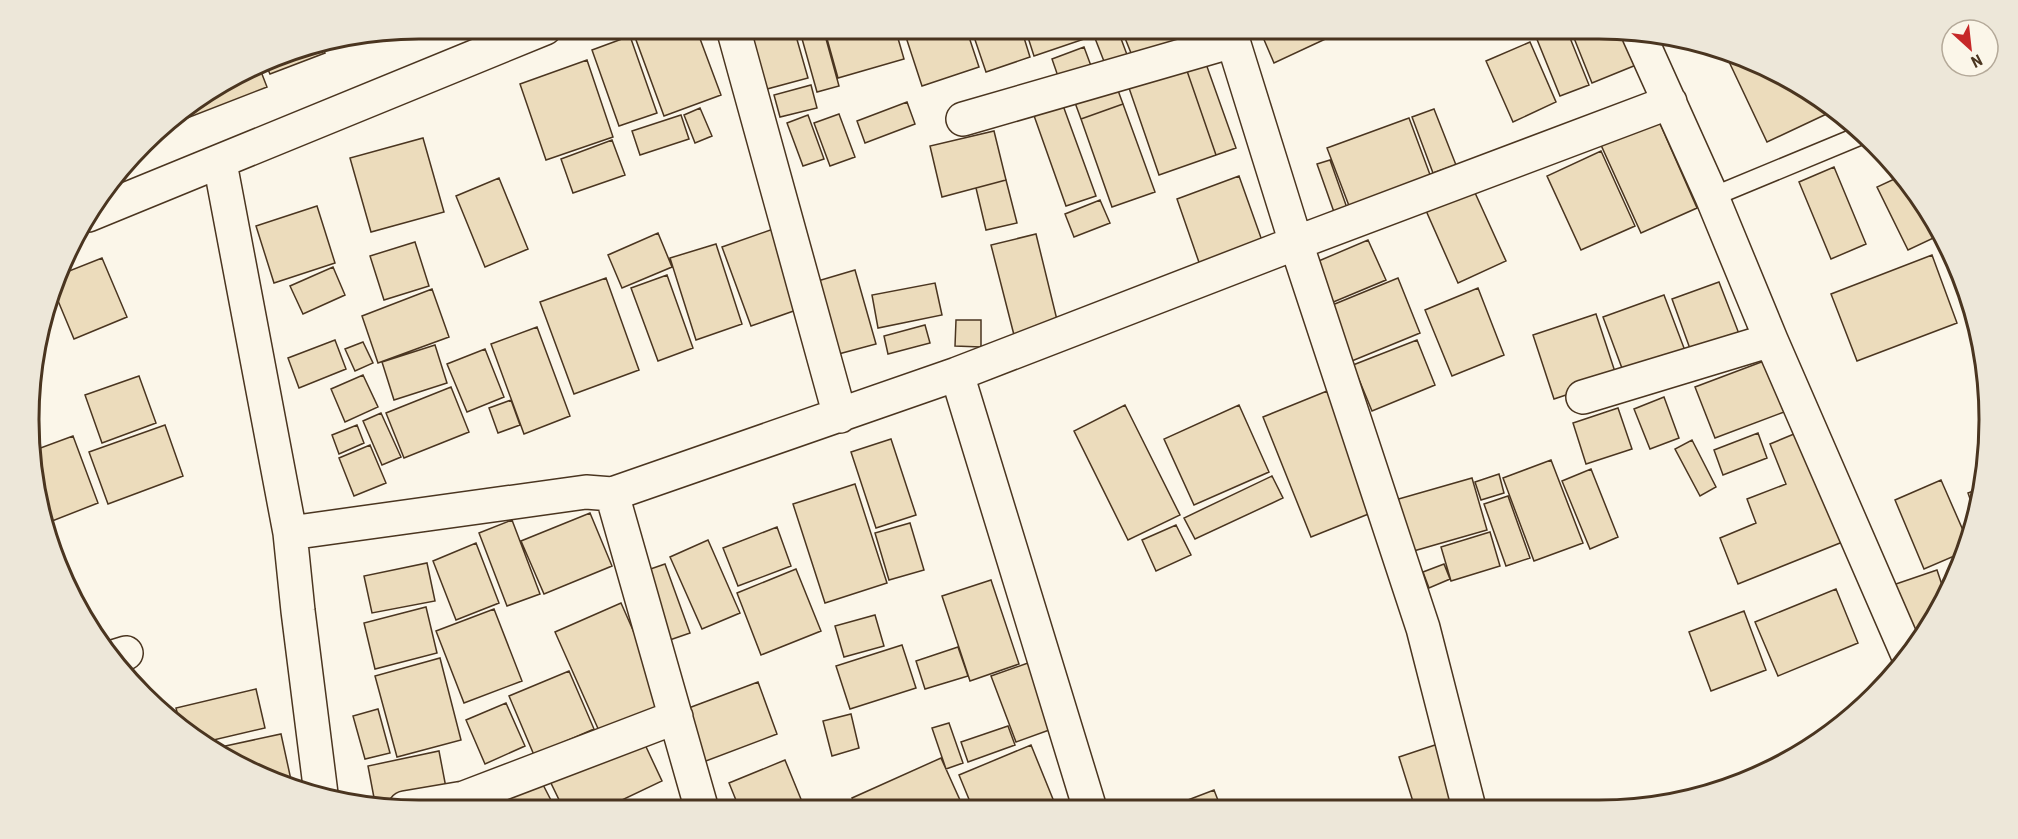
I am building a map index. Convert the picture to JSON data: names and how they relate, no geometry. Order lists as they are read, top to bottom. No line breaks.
{"north":"bottom right"}
